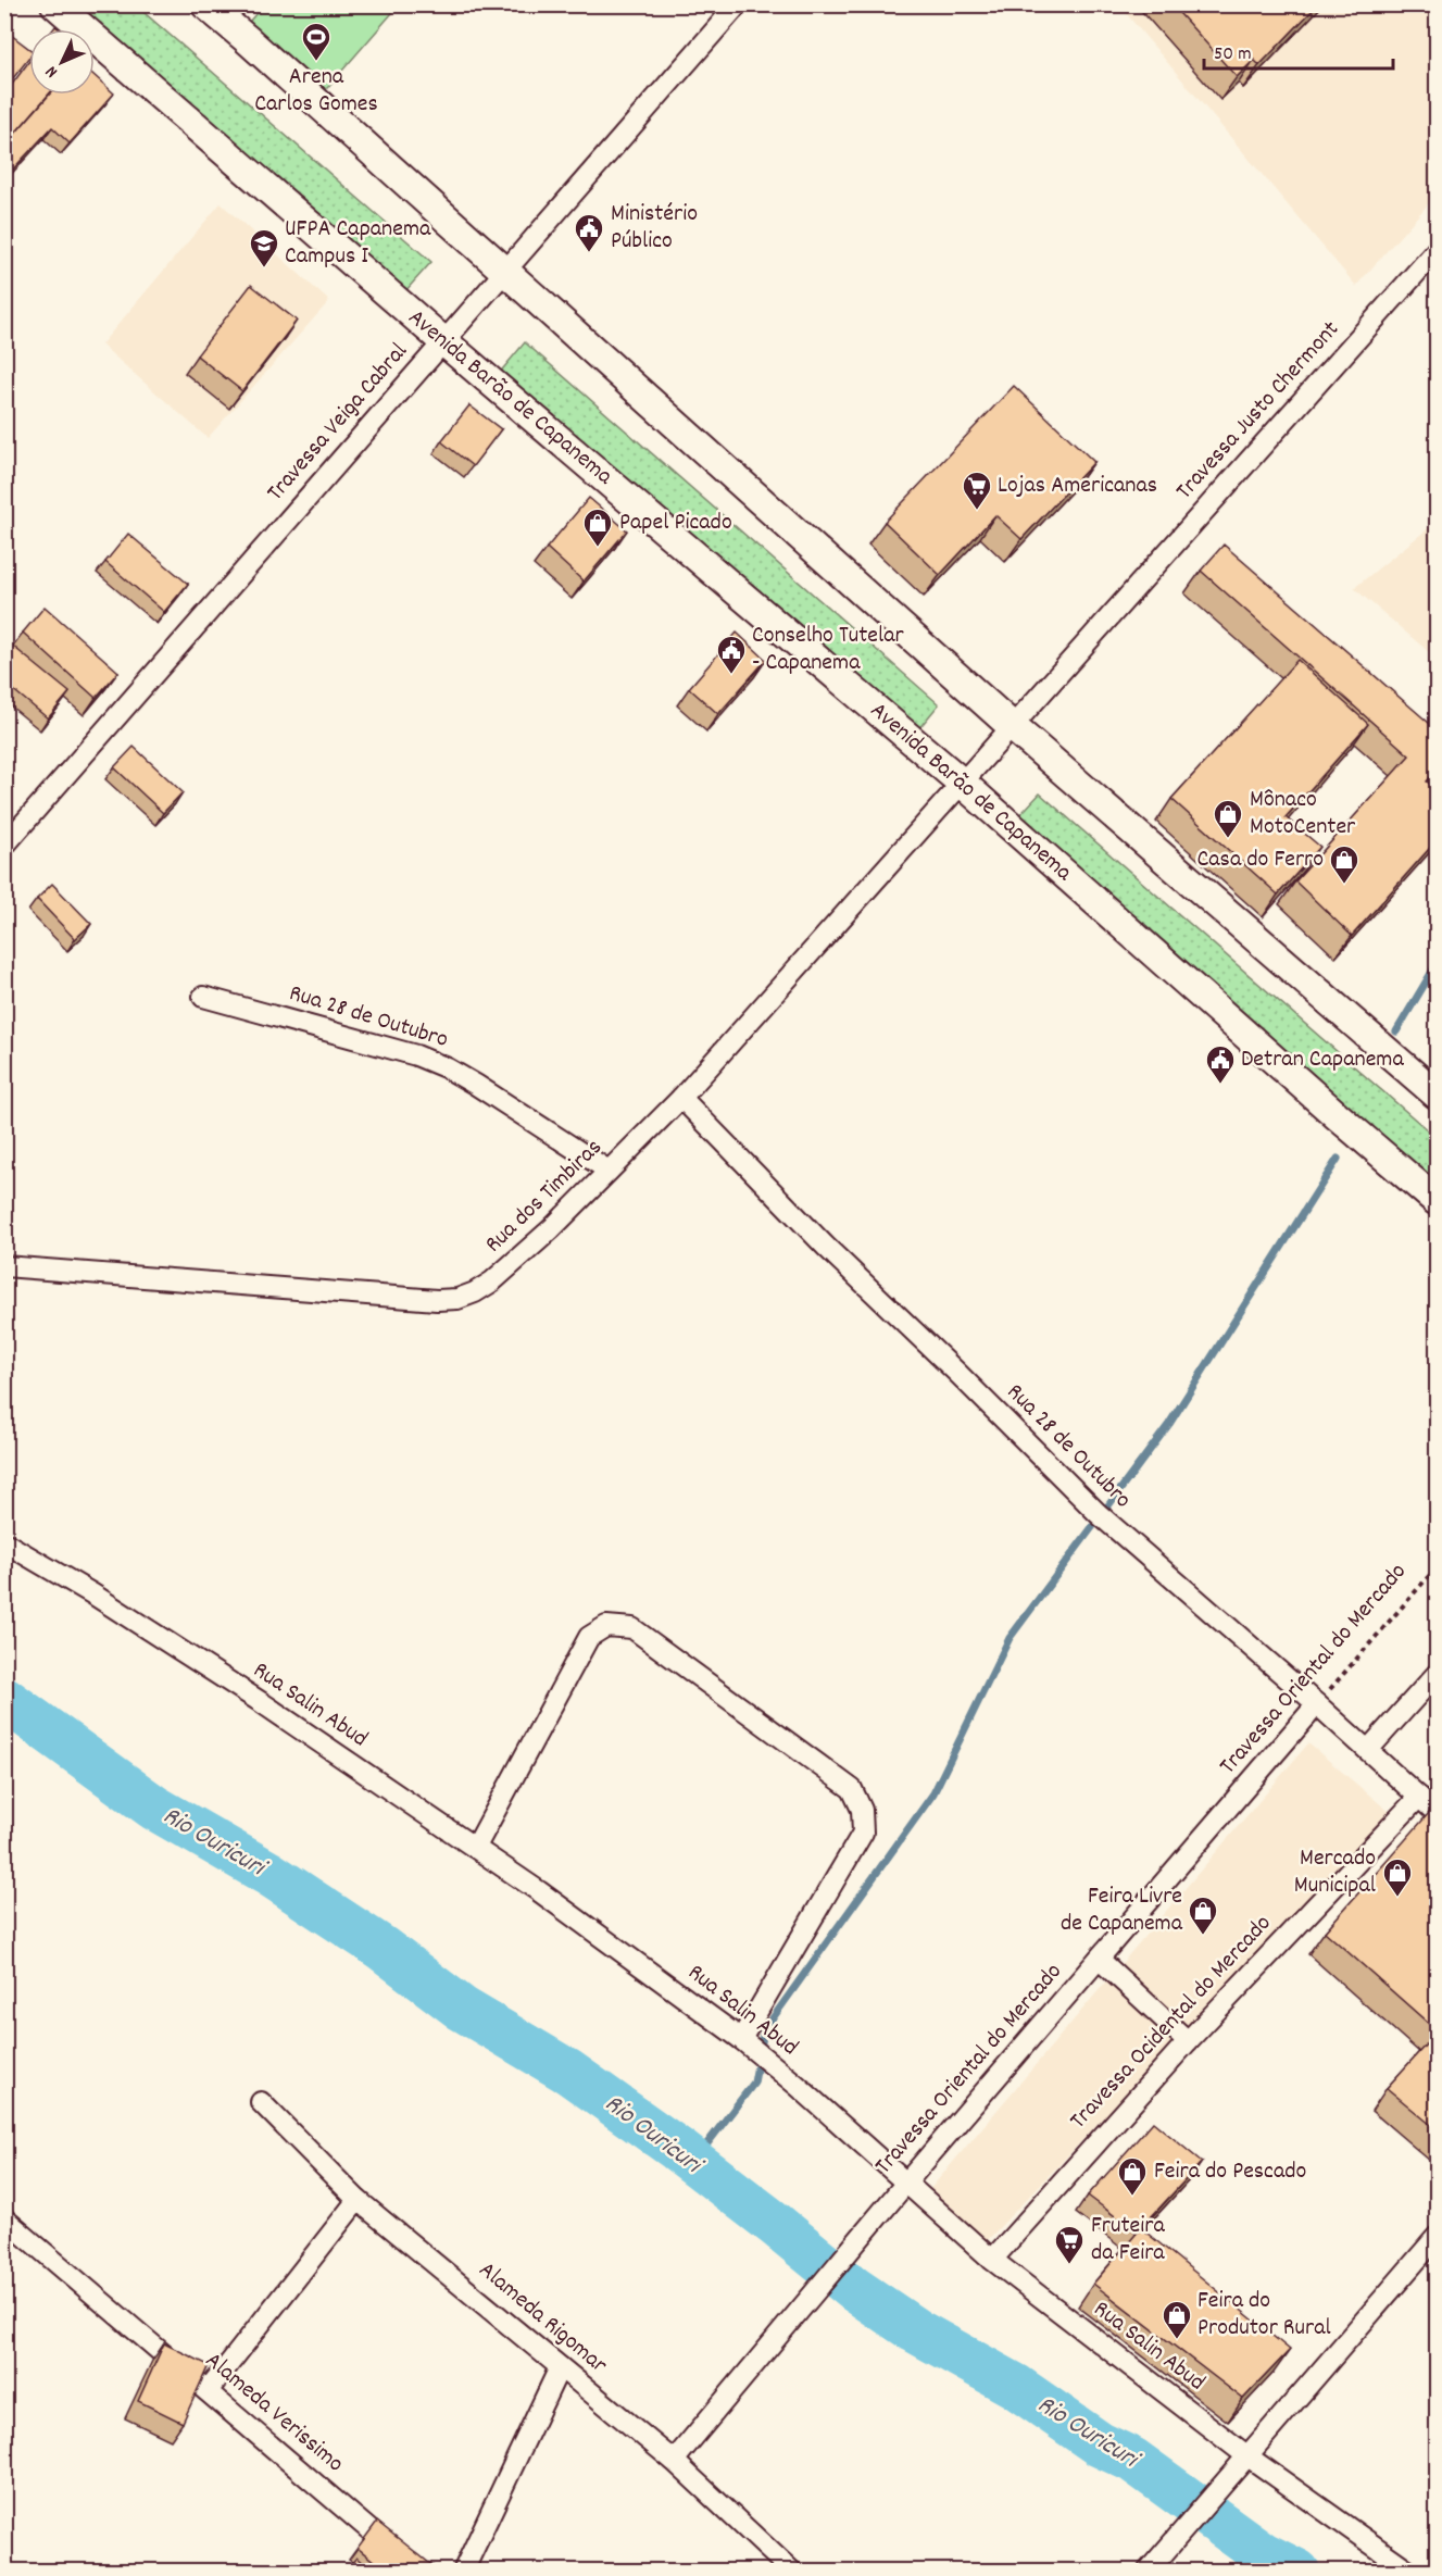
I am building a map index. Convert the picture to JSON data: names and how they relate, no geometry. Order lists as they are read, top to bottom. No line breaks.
{"streets":{"street":["Avenida Barão de Capanema","Travessa Justo Chermont","Travessa Veiga Cabral","Rua 28 de Outubro","Rua dos Timbiras","Travessa Oriental do Mercado","Rua Salin Abud","Travessa Ocidental do Mercado","Alameda Rigomar","Alameda Verissimo"]},"crossings":[["Avenida Barão de Capanema","Travessa Justo Chermont"],["Avenida Barão de Capanema","Travessa Veiga Cabral"],["Avenida Barão de Capanema","Rua dos Timbiras"],["Travessa Justo Chermont","Rua dos Timbiras"],["Rua 28 de Outubro","Rua dos Timbiras"],["Rua 28 de Outubro","Travessa Oriental do Mercado"],["Rua 28 de Outubro","Travessa Ocidental do Mercado"],["Travessa Oriental do Mercado","Rua Salin Abud"],["Travessa Oriental do Mercado","Alameda Rigomar"],["Rua Salin Abud","Travessa Ocidental do Mercado"]],"water":["Rio Ouricuri"],"places":{"sports":["Arena Carlos Gomes"],"public building":["Ministério Público","Conselho Tutelar - Capanema","Detran Capanema"],"school or university":["UFPA Capanema Campus I"],"supermarket":["Lojas Americanas","Fruteira da Feira"],"shop":["Papel Picado","Mônaco MotoCenter","Casa do Ferro","Mercado Municipal","Feira Livre de Capanema","Feira do Pescado","Feira do Produtor Rural"]},"scale_bar":"50 m","north":"bottom left"}
